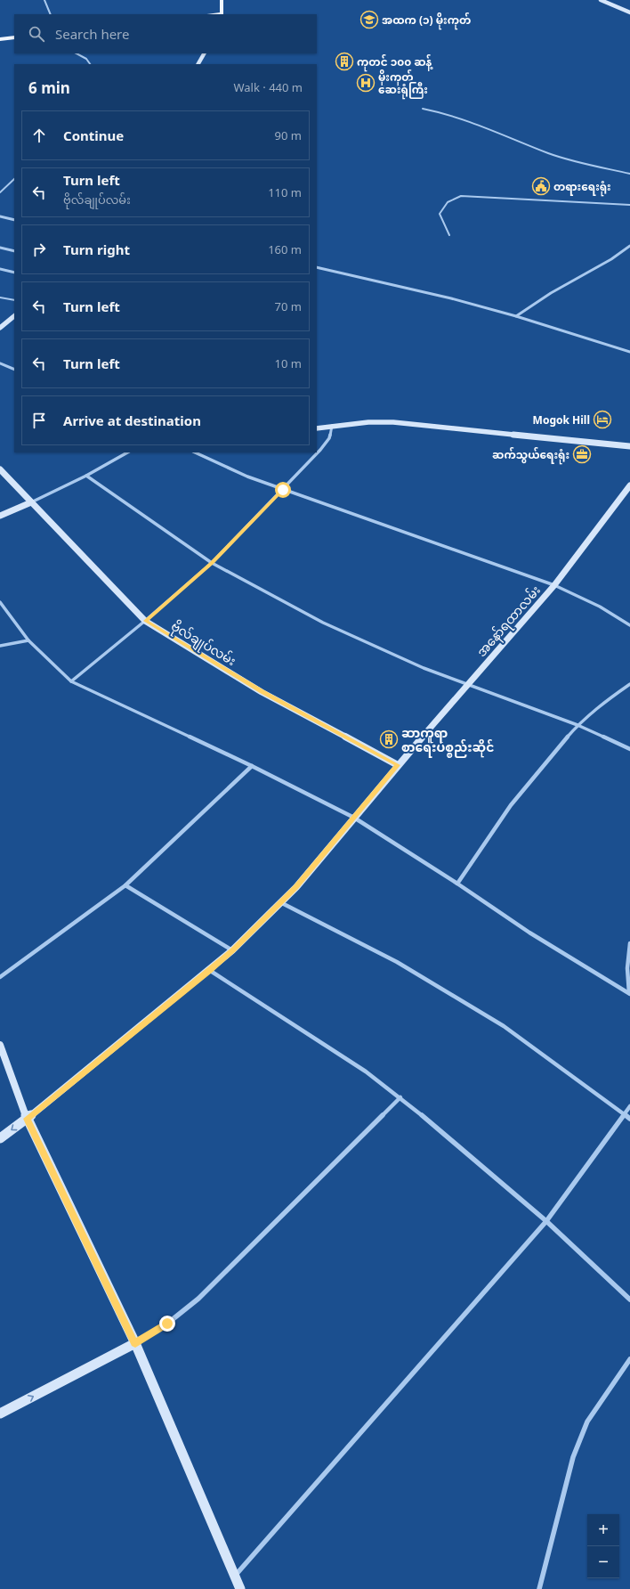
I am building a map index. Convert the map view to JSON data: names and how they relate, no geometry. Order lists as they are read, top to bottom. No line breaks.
{"streets":{"main road":["အ‌နော်‌ရထာလမ်း","ဗိုလ်‌ချုပ်‌လမ်း"]},"crossings":[["အ‌နော်‌ရထာလမ်း","ဗိုလ်‌ချုပ်‌လမ်း"]],"places":{"school or university":["အထက (၁) မိုးကုတ်"],"building":["ကုတင် ၁၀၀ ဆန့်","ဆာကူရာ စာရေးပစ္စည်းဆိုင်"],"hospital":["မိုးကုတ်‌ ‌ဆေးရုံကြီး"],"public building":["တရားရေးရုံး"],"hotel":["Mogok Hill"],"office":["ဆက်သွယ်ရေးရုံး"]},"page":{"search":"Search here","heading":["6 min","Walk · 440 m"],"list":[["Continue","90 m"],["Turn left","ဗိုလ်‌ချုပ်‌လမ်း","110 m"],["Turn right","160 m"],["Turn left","70 m"],["Turn left","10 m"],"Arrive at destination"],"map_buttons":["+","−"]}}
